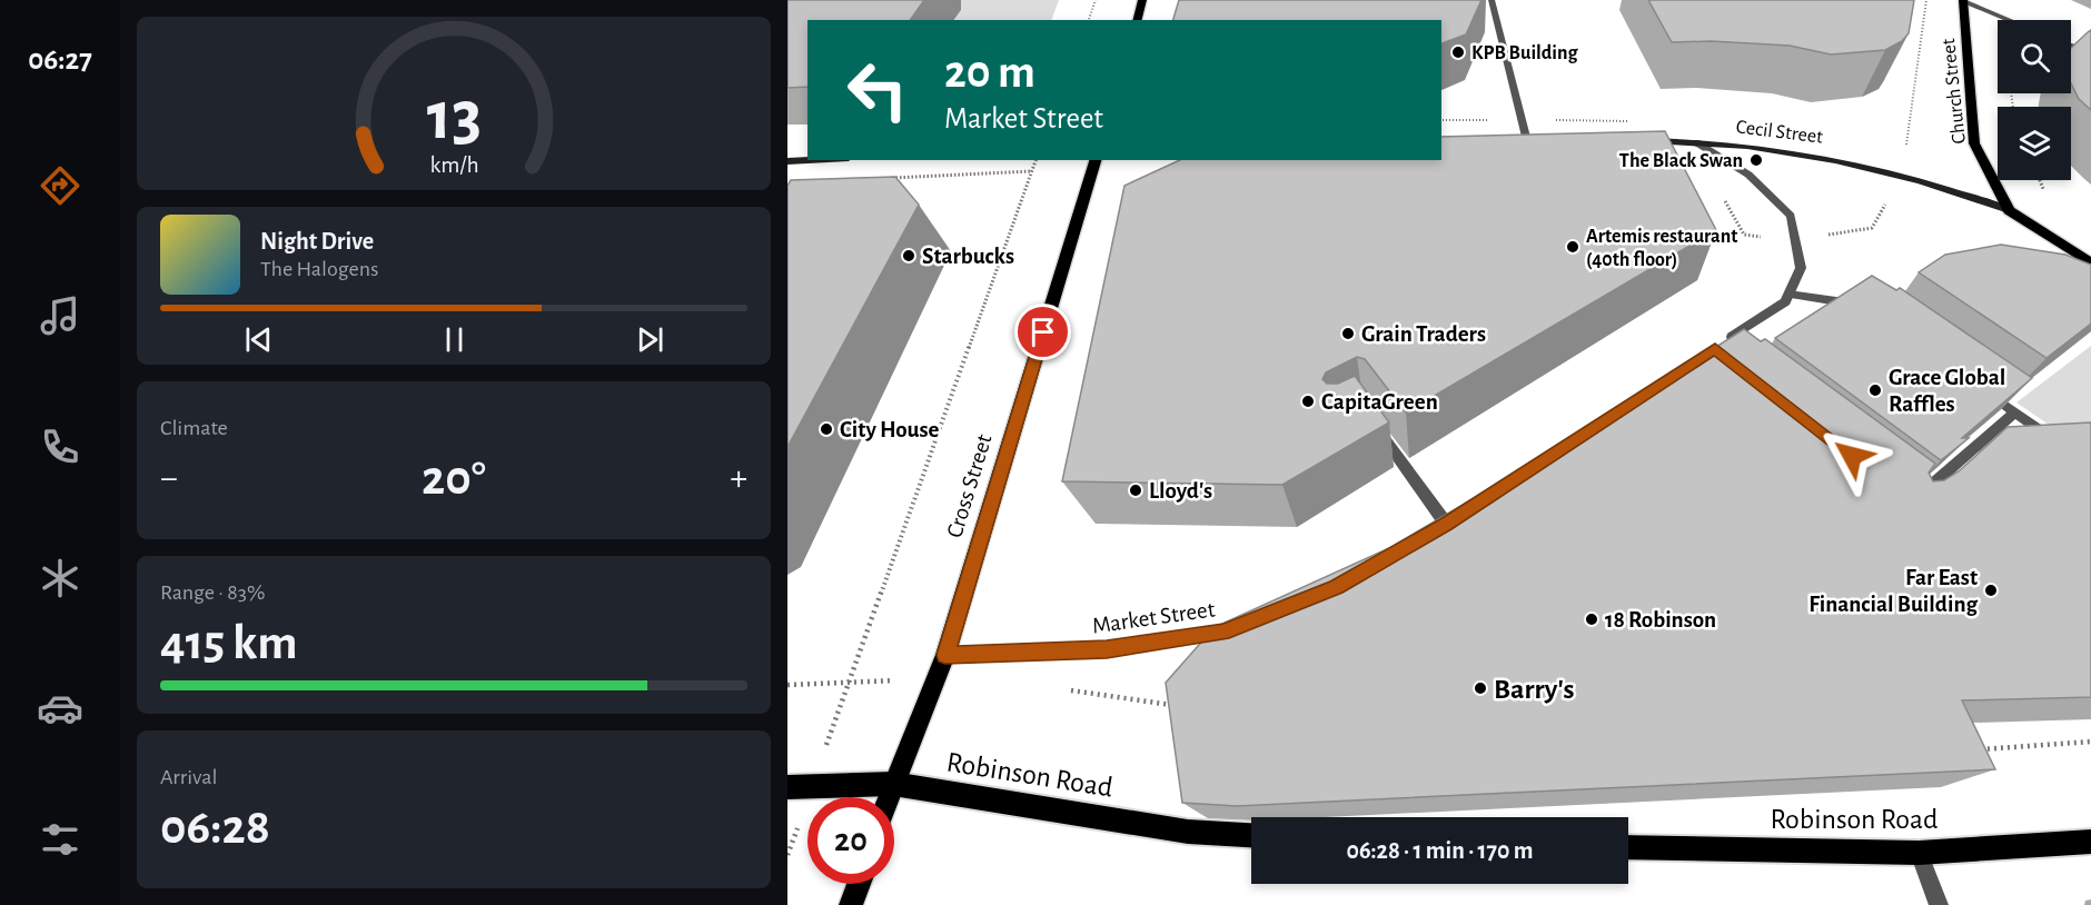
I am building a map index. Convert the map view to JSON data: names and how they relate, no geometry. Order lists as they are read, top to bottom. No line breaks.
{"streets":{"highway":["Robinson Road"],"main road":["Church Street","Cecil Street","Cross Street"],"street":["Market Street"]},"crossings":[["Church Street","Cecil Street"],["Cross Street","Market Street"],["Cross Street","Robinson Road"]],"places":["KPB Building","The Black Swan","Artemis restaurant (40th floor)","Starbucks","Grain Traders","Grace Global Raffles","CapitaGreen","City House","Lloyd's","Far East Financial Building","18 Robinson","Barry's"],"page":{"tabs":"06:27","turn":["20 m","Market Street"],"song":["Night Drive","The Halogens"],"tile":["Climate",["Range · 83%","415 km"],["Arrival","06:28"]],"heat":["−","20°","+"],"limit":"20","trip":"06:28 · 1 min · 170 m","gauge":["13","km/h"]}}
